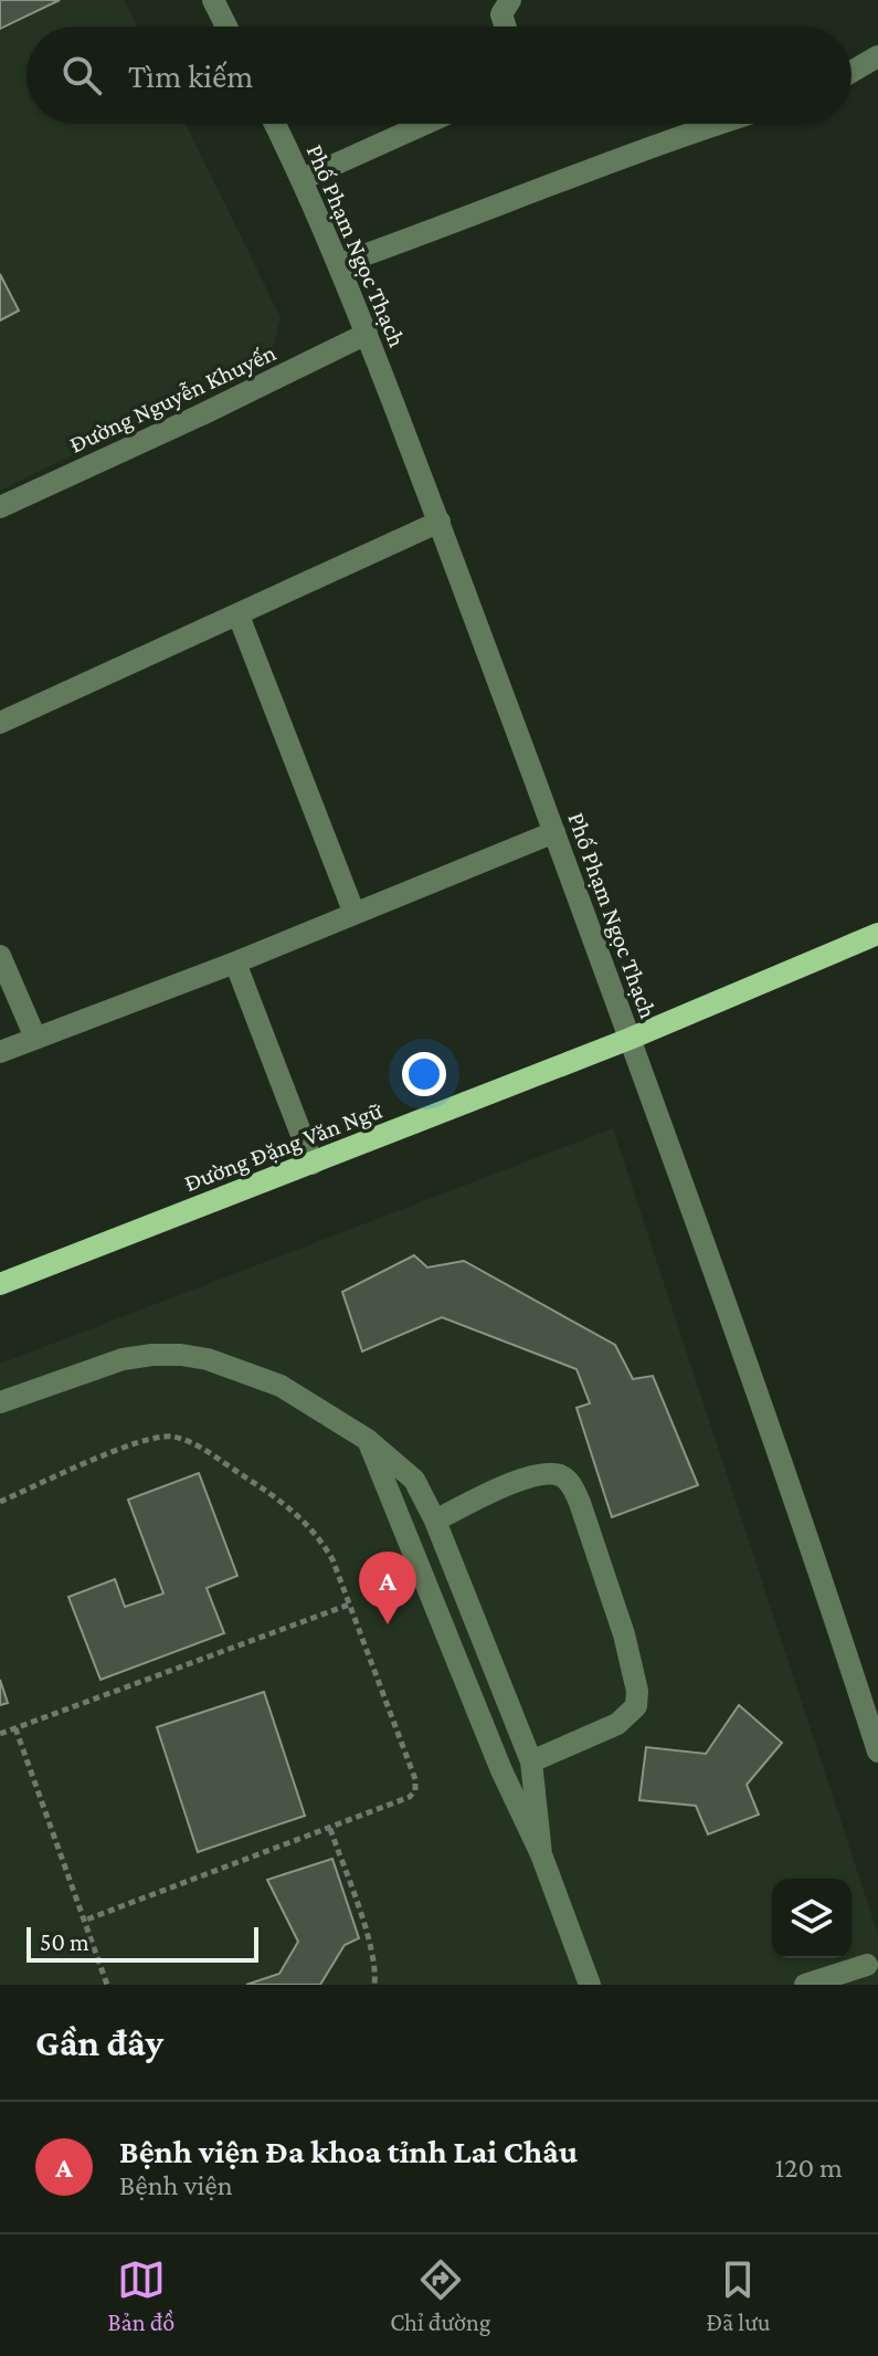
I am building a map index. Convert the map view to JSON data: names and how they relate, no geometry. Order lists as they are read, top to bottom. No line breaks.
{"streets":{"main road":["Đường Đặng Văn Ngữ"],"street":["Phố Phạm Ngọc Thạch","Đường Nguyễn Khuyến"]},"crossings":[["Phố Phạm Ngọc Thạch","Đường Nguyễn Khuyến"],["Phố Phạm Ngọc Thạch","Đường Đặng Văn Ngữ"]],"scale_bar":"50 m","page":{"search":"Tìm kiếm","pins":"A","scale":"50 m","heading":"Gần đây","list":[{"mark":"A","name":"Bệnh viện Đa khoa tỉnh Lai Châu","note":"Bệnh viện","value":"120 m"}],"nav":["Bản đồ","Chỉ đường","Đã lưu"]}}
